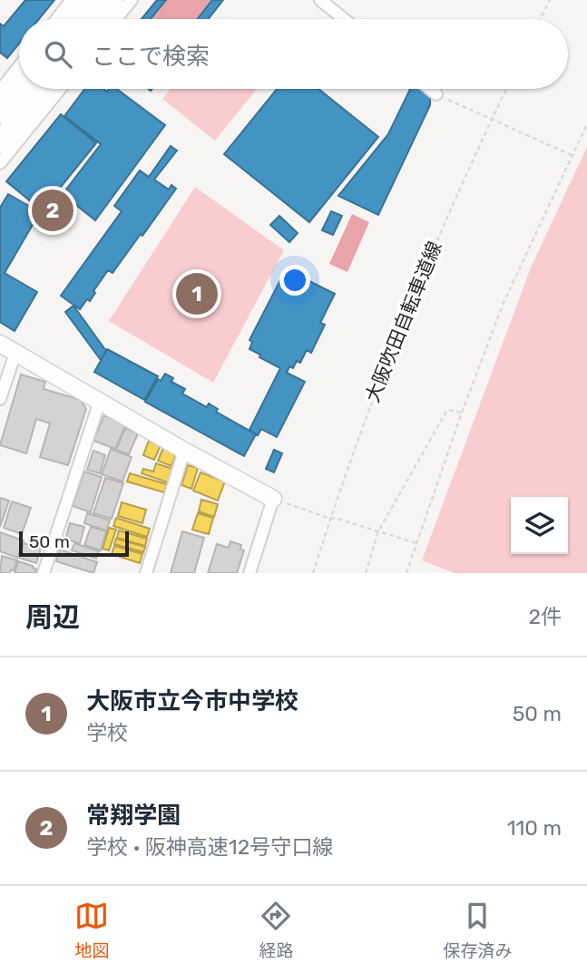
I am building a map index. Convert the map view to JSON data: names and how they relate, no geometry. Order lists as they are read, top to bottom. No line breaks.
{"streets":{"path":["大阪吹田自転車道線"]},"scale_bar":"50 m","page":{"search":"ここで検索","pins":["2","1"],"scale":"50 m","heading":["周辺","2件"],"list":[{"mark":"1","name":"大阪市立今市中学校","note":"学校","value":"50 m"},{"mark":"2","name":"常翔学園","note":"学校 · 阪神高速12号守口線","value":"110 m"}],"nav":["地図","経路","保存済み"]}}
